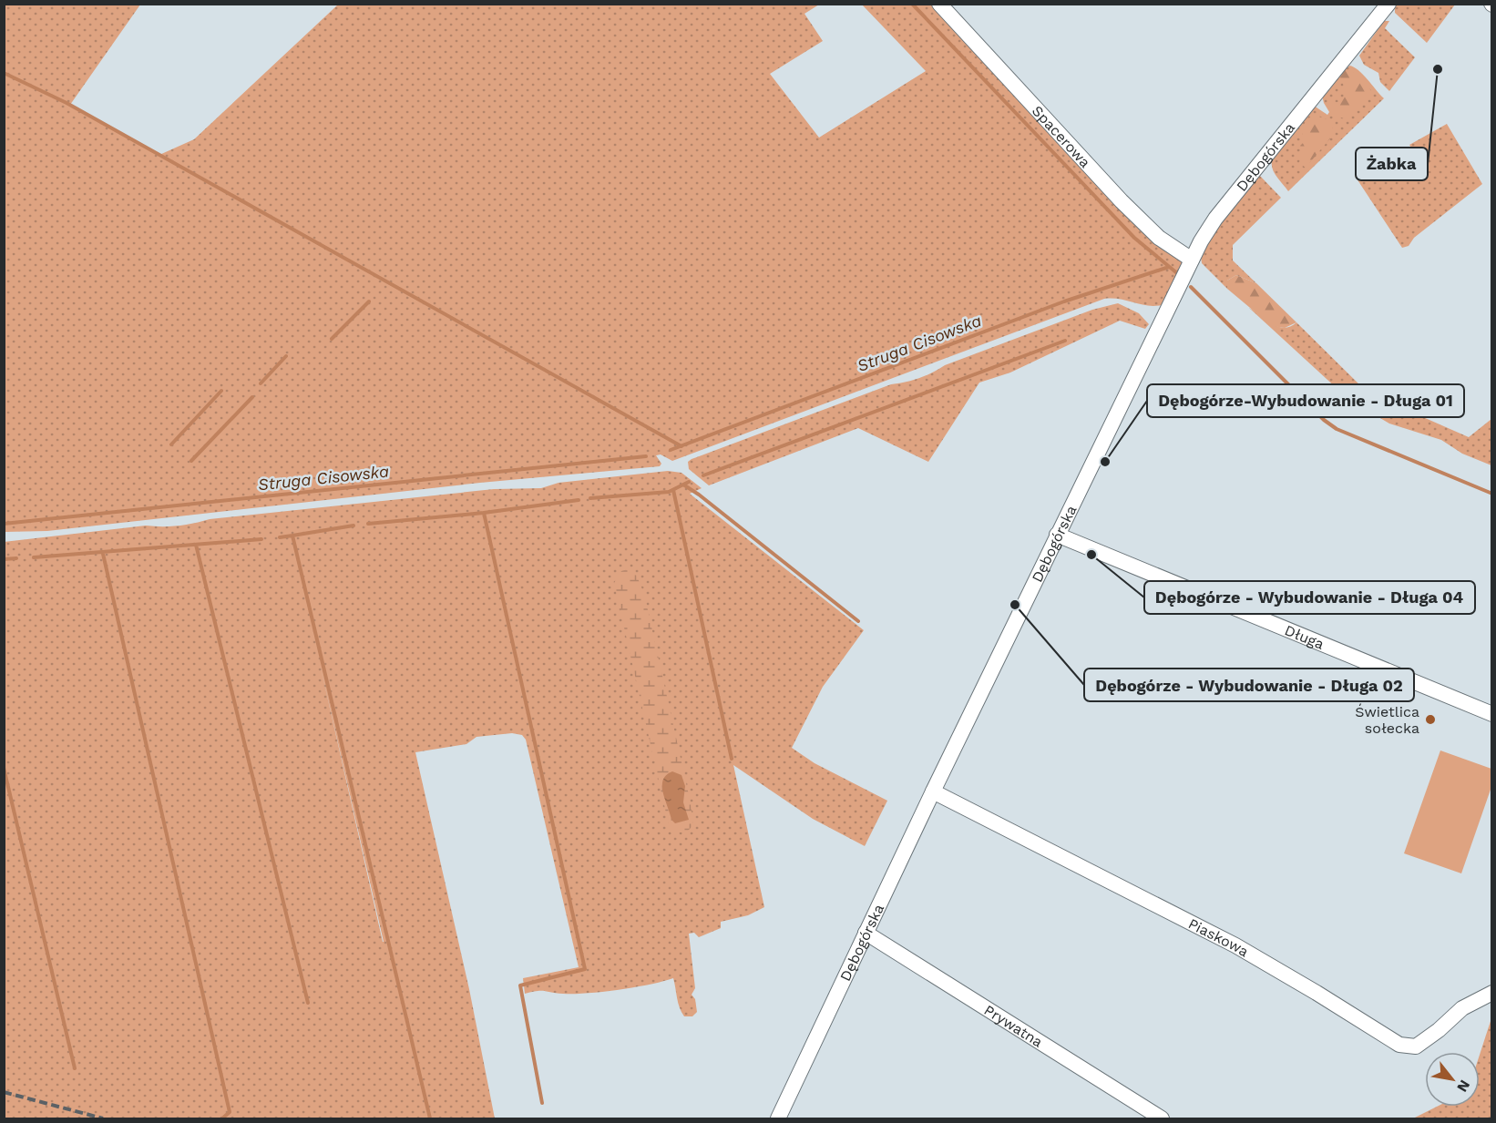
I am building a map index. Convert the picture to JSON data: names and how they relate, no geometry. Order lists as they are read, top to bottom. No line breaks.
{"streets":{"street":["Spacerowa","Dębogórska","Długa","Piaskowa","Prywatna"]},"crossings":[["Spacerowa","Dębogórska"],["Dębogórska","Długa"],["Dębogórska","Piaskowa"],["Dębogórska","Prywatna"]],"water":["Struga Cisowska"],"places":["Żabka","Dębogórze-Wybudowanie - Długa 01","Dębogórze - Wybudowanie - Długa 04","Dębogórze - Wybudowanie - Długa 02","Świetlica sołecka"],"north":"bottom right"}
